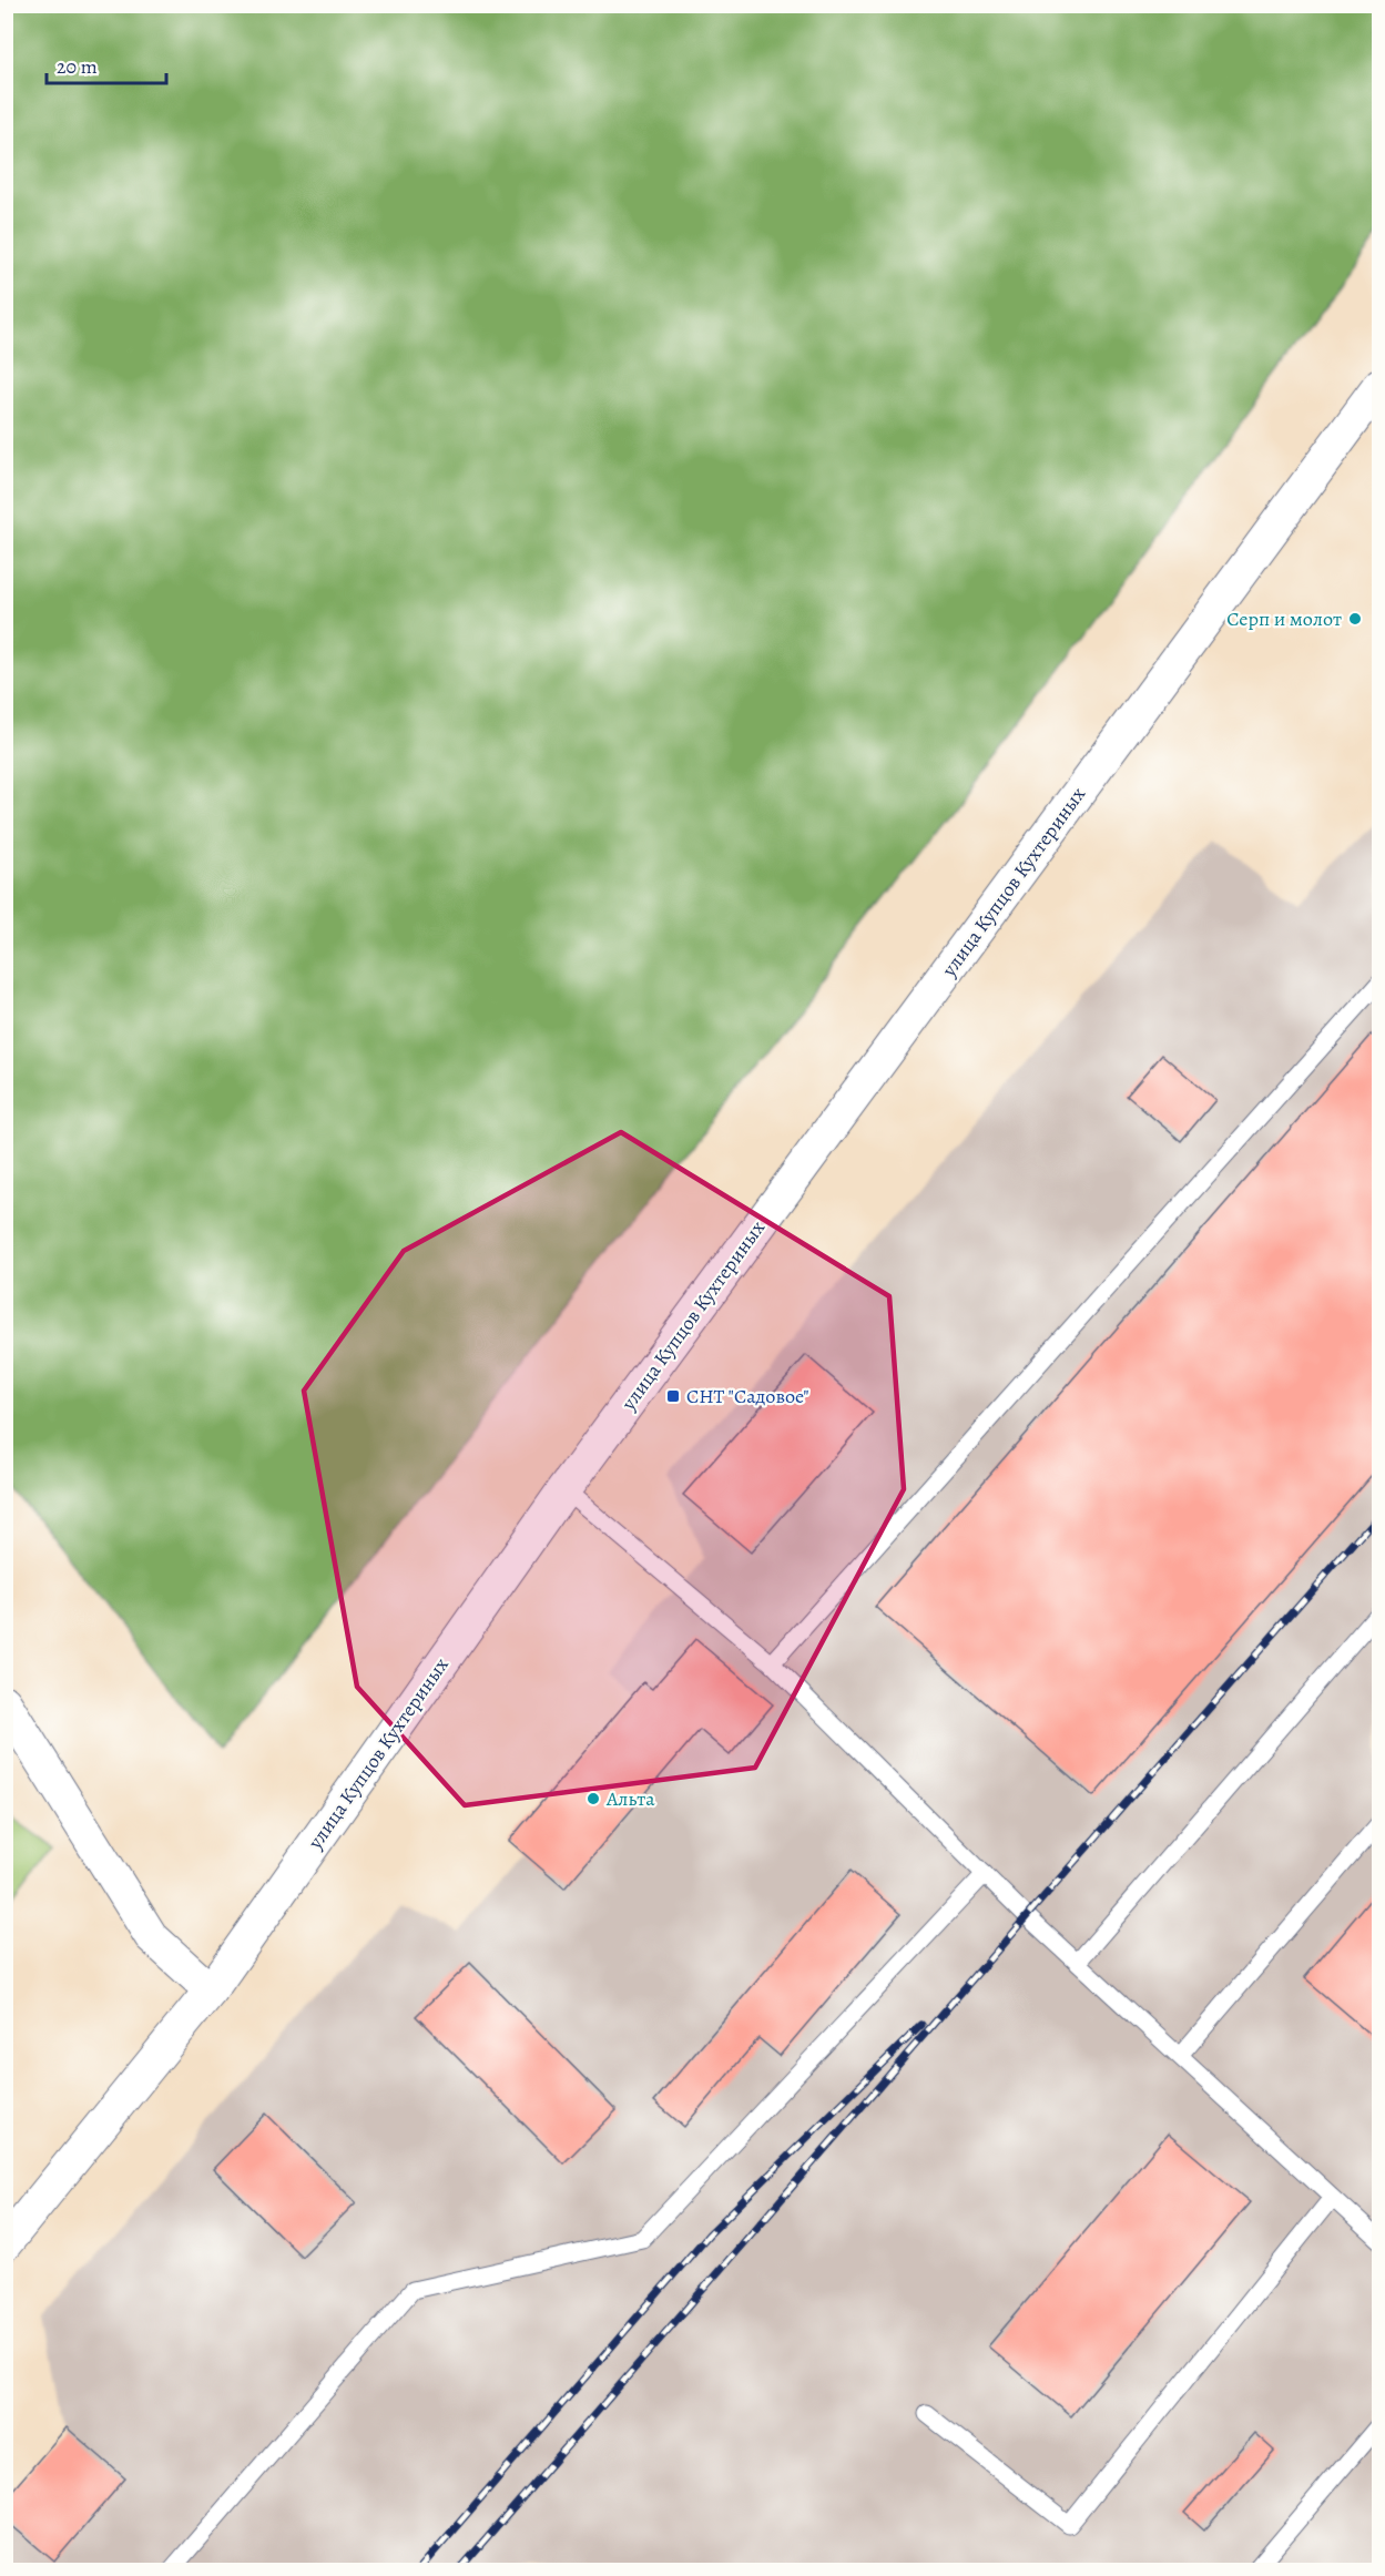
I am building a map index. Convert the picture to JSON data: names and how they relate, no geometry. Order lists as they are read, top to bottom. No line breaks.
{"streets":{"street":["улица Купцов Кухтериных"]},"places":{"other":["Серп и молот","Альта"],"transit":["СНТ \"Садовое\""]},"scale_bar":"20 m"}
